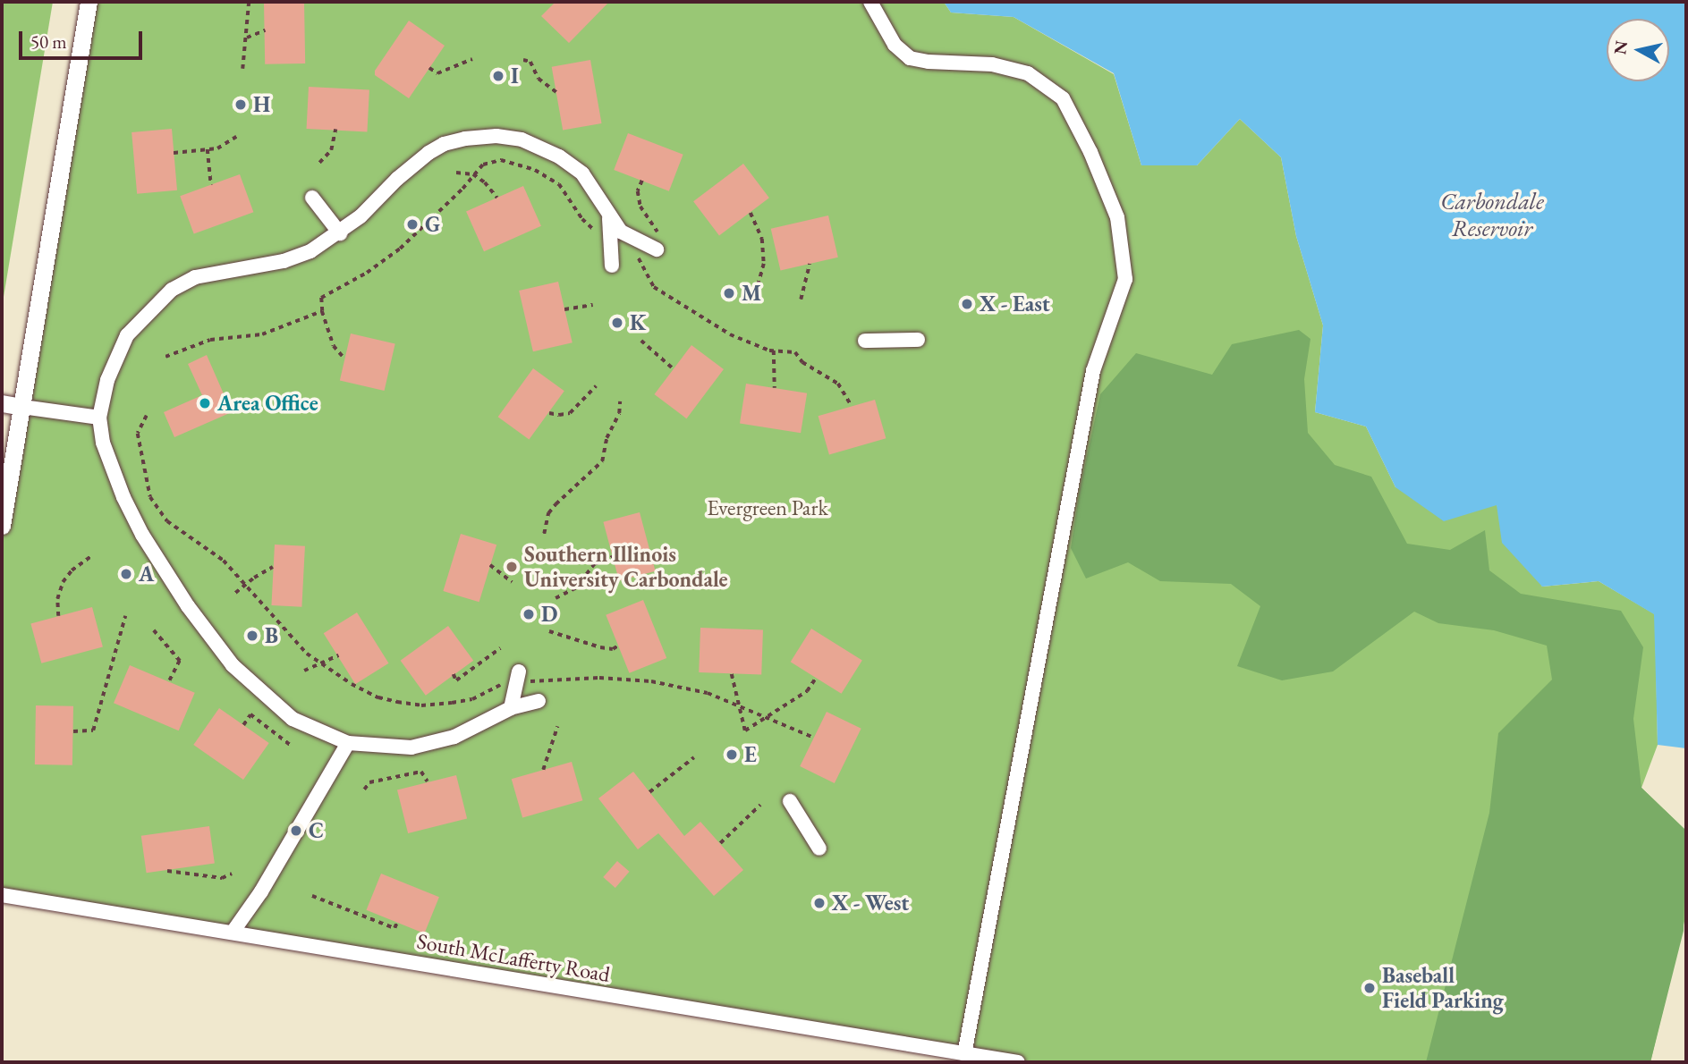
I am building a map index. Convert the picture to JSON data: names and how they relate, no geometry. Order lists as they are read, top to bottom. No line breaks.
{"streets":{"street":["South McLafferty Road"]},"water":["Carbondale Reservoir"],"parks":["Evergreen Park"],"places":["I","H","G","M","X - East","K","Area Office","Southern Illinois University Carbondale","A","D","B","E","C","X - West","Baseball Field Parking"],"scale_bar":"50 m","north":"left"}
